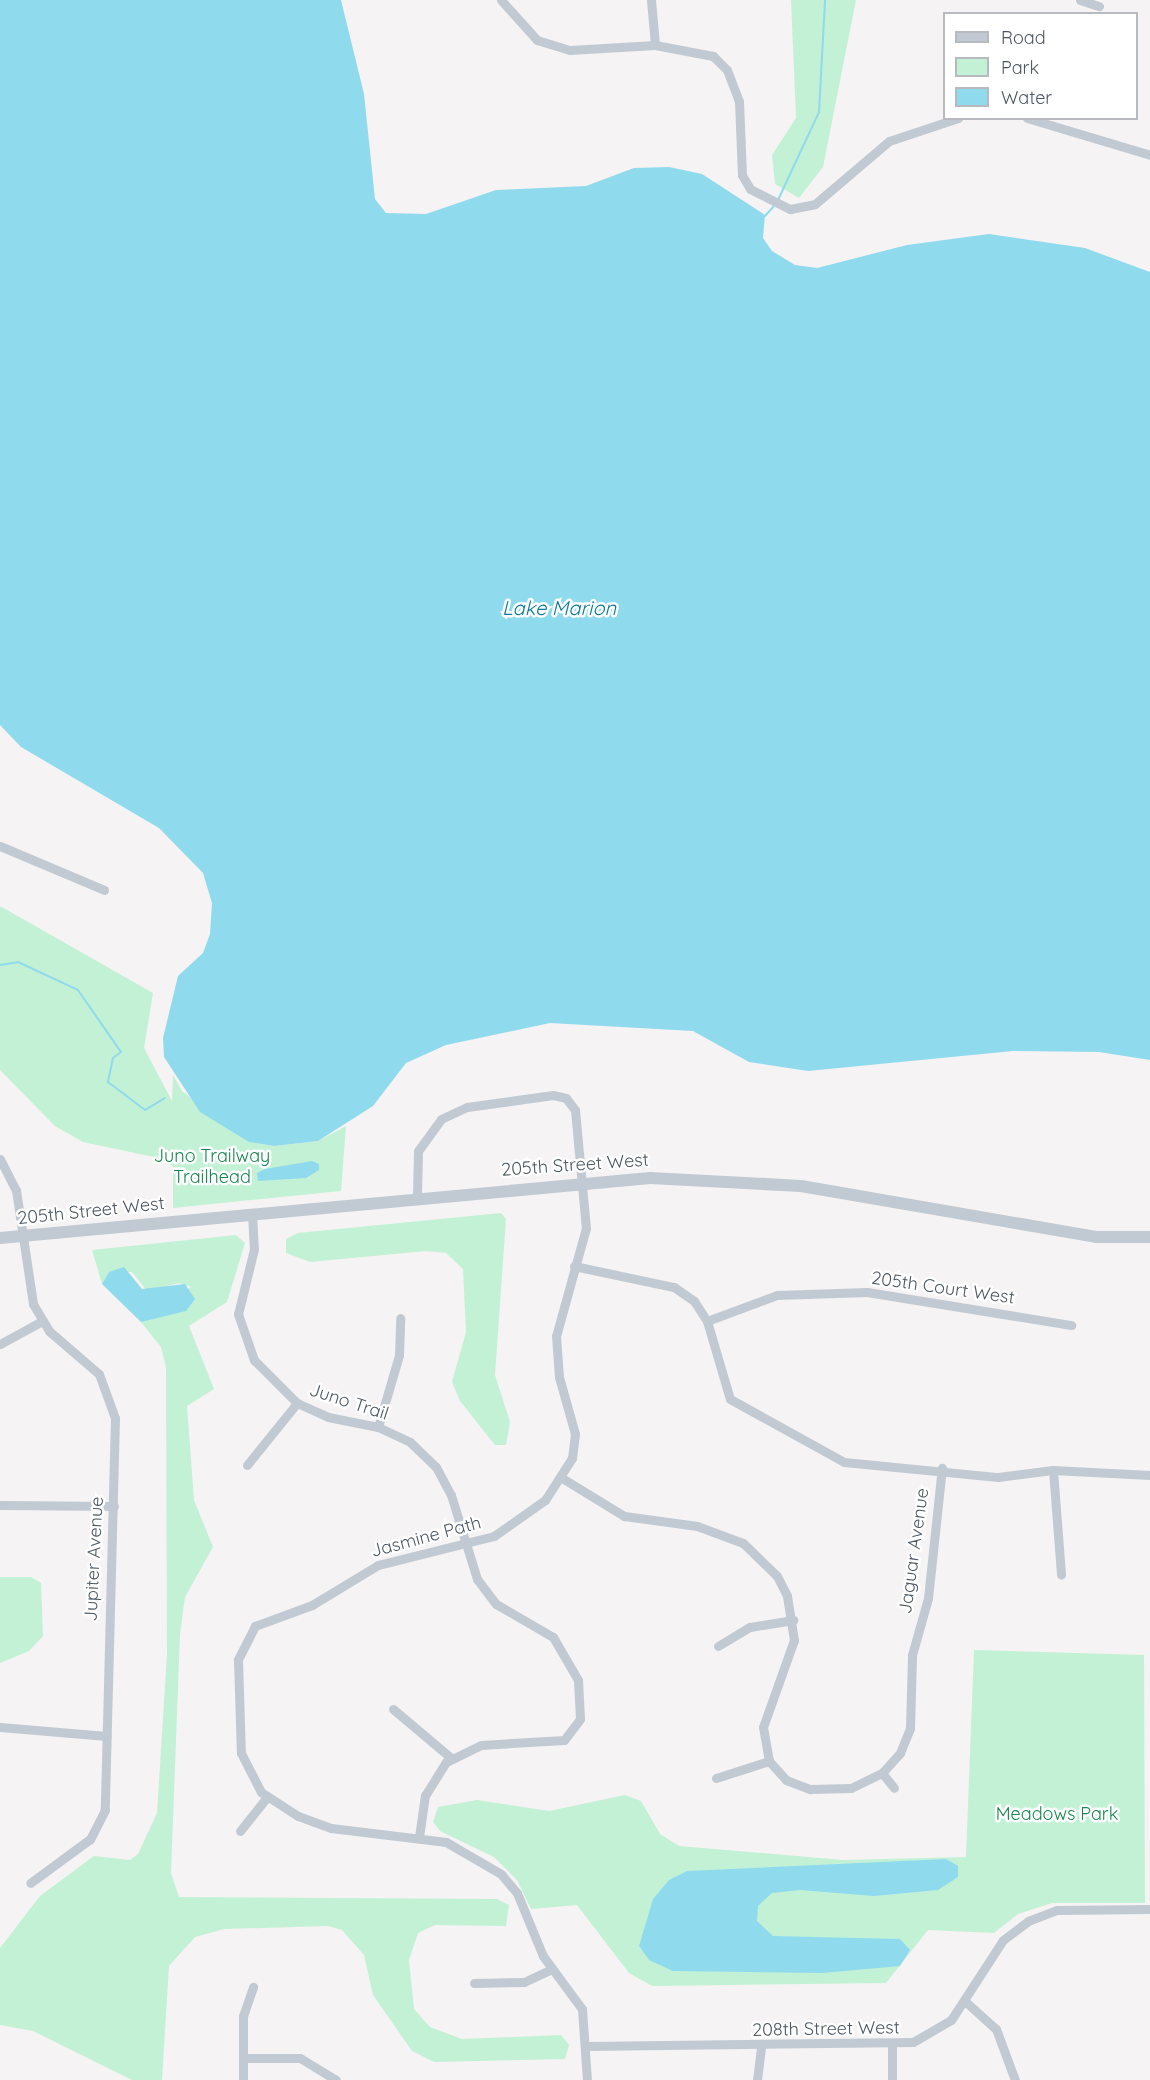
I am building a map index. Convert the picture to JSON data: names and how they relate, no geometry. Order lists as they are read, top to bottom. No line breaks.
{"streets":{"street":["205th Street West","205th Court West","Juno Trail","Jasmine Path","Jaguar Avenue","Jupiter Avenue","208th Street West"]},"crossings":[["205th Street West","Juno Trail"],["205th Street West","Jasmine Path"],["205th Street West","Jupiter Avenue"],["Juno Trail","Jasmine Path"],["Jasmine Path","208th Street West"]],"water":["Lake Marion"],"parks":["Juno Trailway Trailhead","Meadows Park"],"legend":["Road","Park","Water"]}
